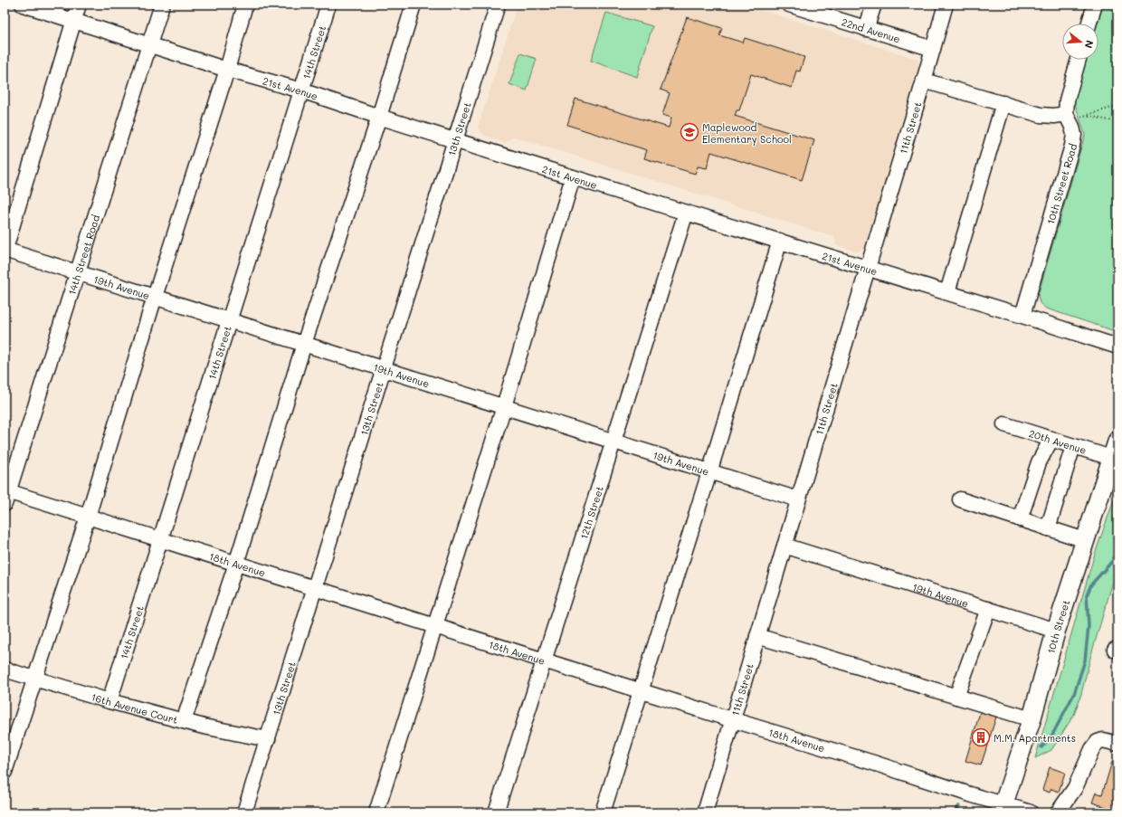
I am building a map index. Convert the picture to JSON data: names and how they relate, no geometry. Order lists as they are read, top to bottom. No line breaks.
{"streets":{"main road":["10th Street"],"street":["22nd Avenue","14th Street","21st Avenue","11th Street","13th Street","10th Street Road","14th Street Road","19th Avenue","20th Avenue","12th Street","18th Avenue","16th Avenue Court"]},"crossings":[["22nd Avenue","11th Street"],["14th Street","21st Avenue"],["14th Street","19th Avenue"],["14th Street","18th Avenue"],["14th Street","16th Avenue Court"],["21st Avenue","11th Street"],["21st Avenue","13th Street"],["21st Avenue","10th Street Road"],["21st Avenue","14th Street Road"],["21st Avenue","12th Street"],["11th Street","19th Avenue"],["11th Street","18th Avenue"],["13th Street","19th Avenue"],["13th Street","18th Avenue"],["13th Street","16th Avenue Court"],["14th Street Road","19th Avenue"],["14th Street Road","18th Avenue"],["19th Avenue","12th Street"],["19th Avenue","10th Street"],["20th Avenue","10th Street"],["12th Street","18th Avenue"],["18th Avenue","10th Street"]],"places":{"school or university":["Maplewood Elementary School"],"building":["M.M. Apartments"]},"north":"right"}
